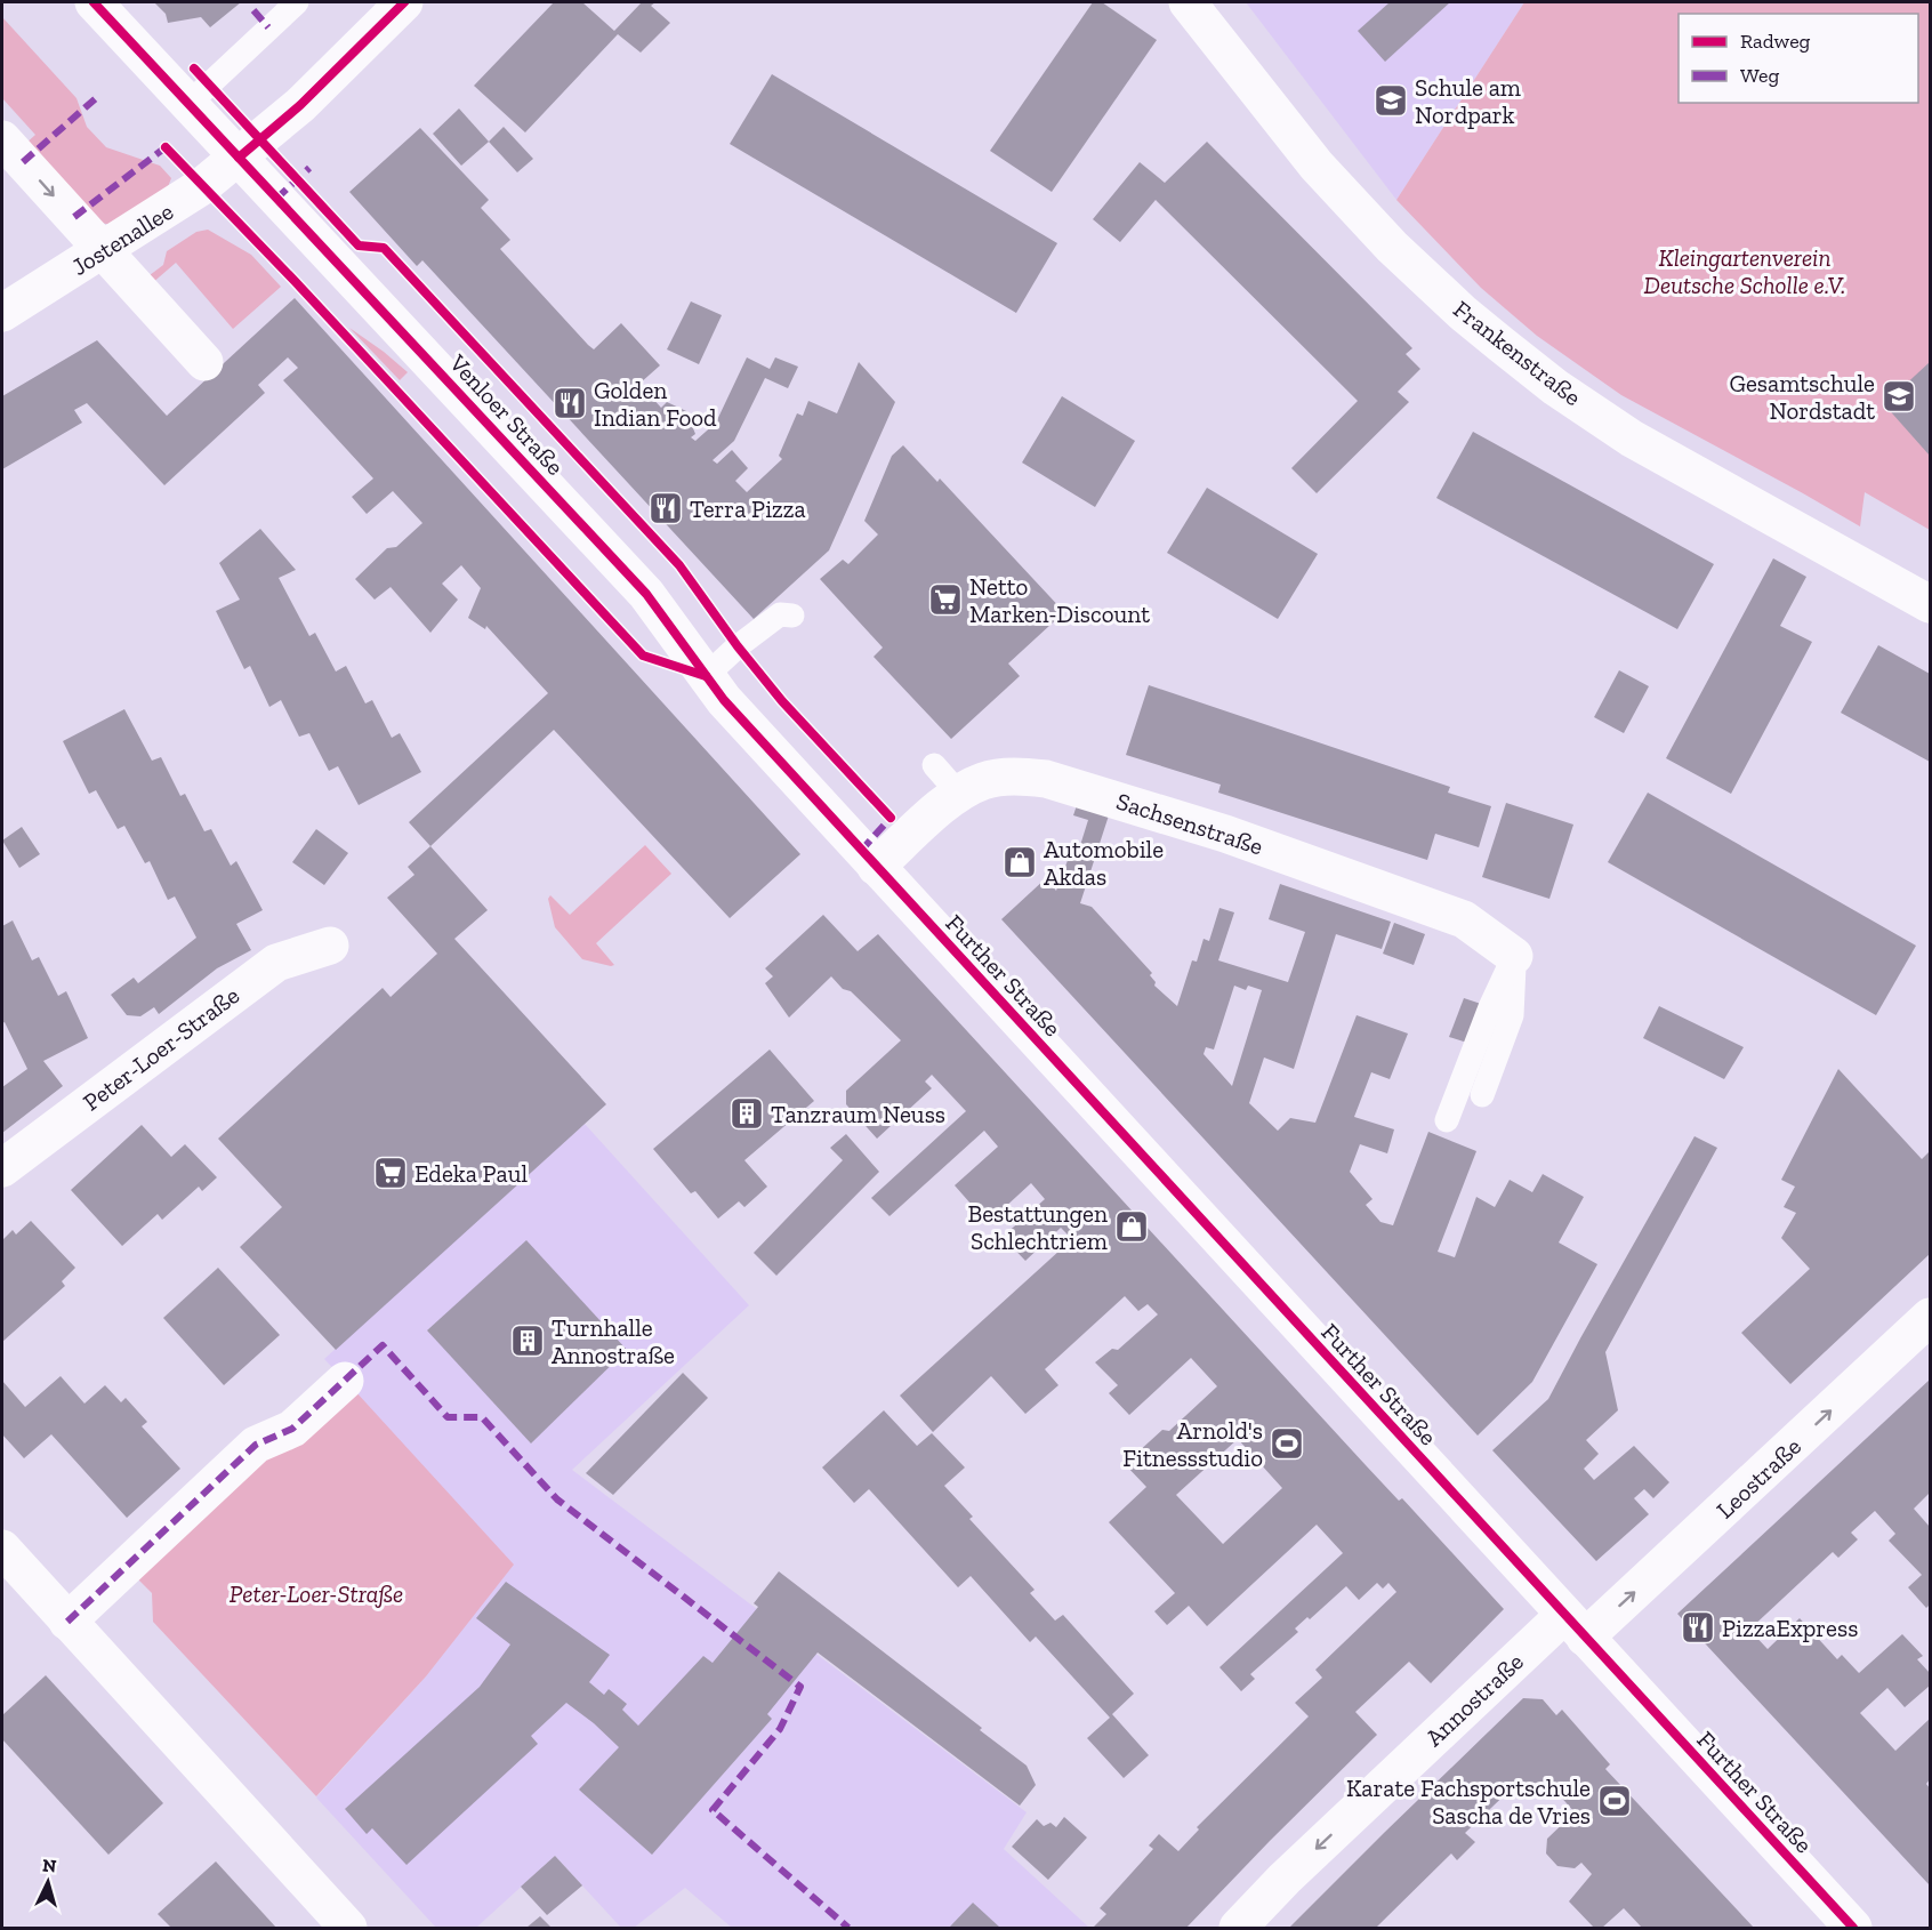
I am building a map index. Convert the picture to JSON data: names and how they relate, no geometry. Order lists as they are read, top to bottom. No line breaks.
{"streets":{"street":["Jostenallee","Frankenstraße","Venloer Straße","Sachsenstraße","Further Straße","Peter-Loer-Straße","Leostraße","Annostraße"]},"crossings":[["Jostenallee","Venloer Straße"],["Venloer Straße","Sachsenstraße"],["Venloer Straße","Further Straße"],["Sachsenstraße","Further Straße"],["Further Straße","Leostraße"],["Further Straße","Annostraße"],["Leostraße","Annostraße"]],"one_way":["Leostraße","Annostraße"],"parks":["Kleingartenverein Deutsche Scholle e.V.","Peter-Loer-Straße"],"places":{"school or university":["Schule am Nordpark","Gesamtschule Nordstadt"],"restaurant":["Golden Indian Food","Terra Pizza","PizzaExpress"],"supermarket":["Netto Marken-Discount","Edeka Paul"],"shop":["Automobile Akdas","Bestattungen Schlechtriem"],"building":["Tanzraum Neuss","Turnhalle Annostraße"],"sports":["Arnold's Fitnessstudio","Karate Fachsportschule Sascha de Vries"]},"legend":["Radweg","Weg"],"north":"top"}
